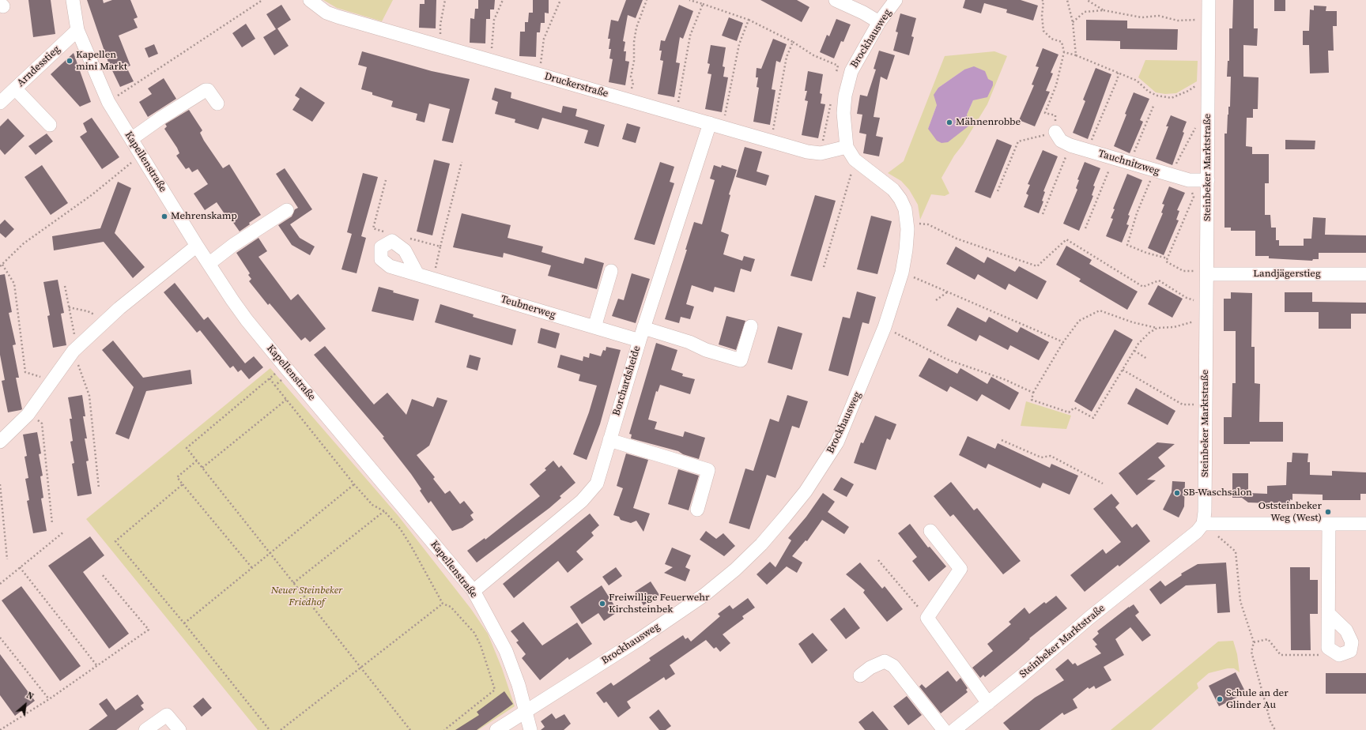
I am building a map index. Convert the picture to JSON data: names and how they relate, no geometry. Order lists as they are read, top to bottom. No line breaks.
{"streets":{"street":["Brockhausweg","Arndesstieg","Druckerstraße","Kapellenstraße","Tauchnitzweg","Steinbeker Marktstraße","Landjägerstieg","Teubnerweg","Borchardsheide"]},"crossings":[["Brockhausweg","Druckerstraße"],["Brockhausweg","Kapellenstraße"],["Arndesstieg","Kapellenstraße"],["Druckerstraße","Borchardsheide"],["Kapellenstraße","Borchardsheide"],["Tauchnitzweg","Steinbeker Marktstraße"],["Steinbeker Marktstraße","Landjägerstieg"],["Teubnerweg","Borchardsheide"]],"parks":["Neuer Steinbeker Friedhof"],"places":["Kapellen mini Markt","Mähnenrobbe","Mehrenskamp","SB-Waschsalon","Oststeinbeker Weg (West)","Freiwillige Feuerwehr Kirchsteinbek","Schule an der Glinder Au"],"north":"top right"}
